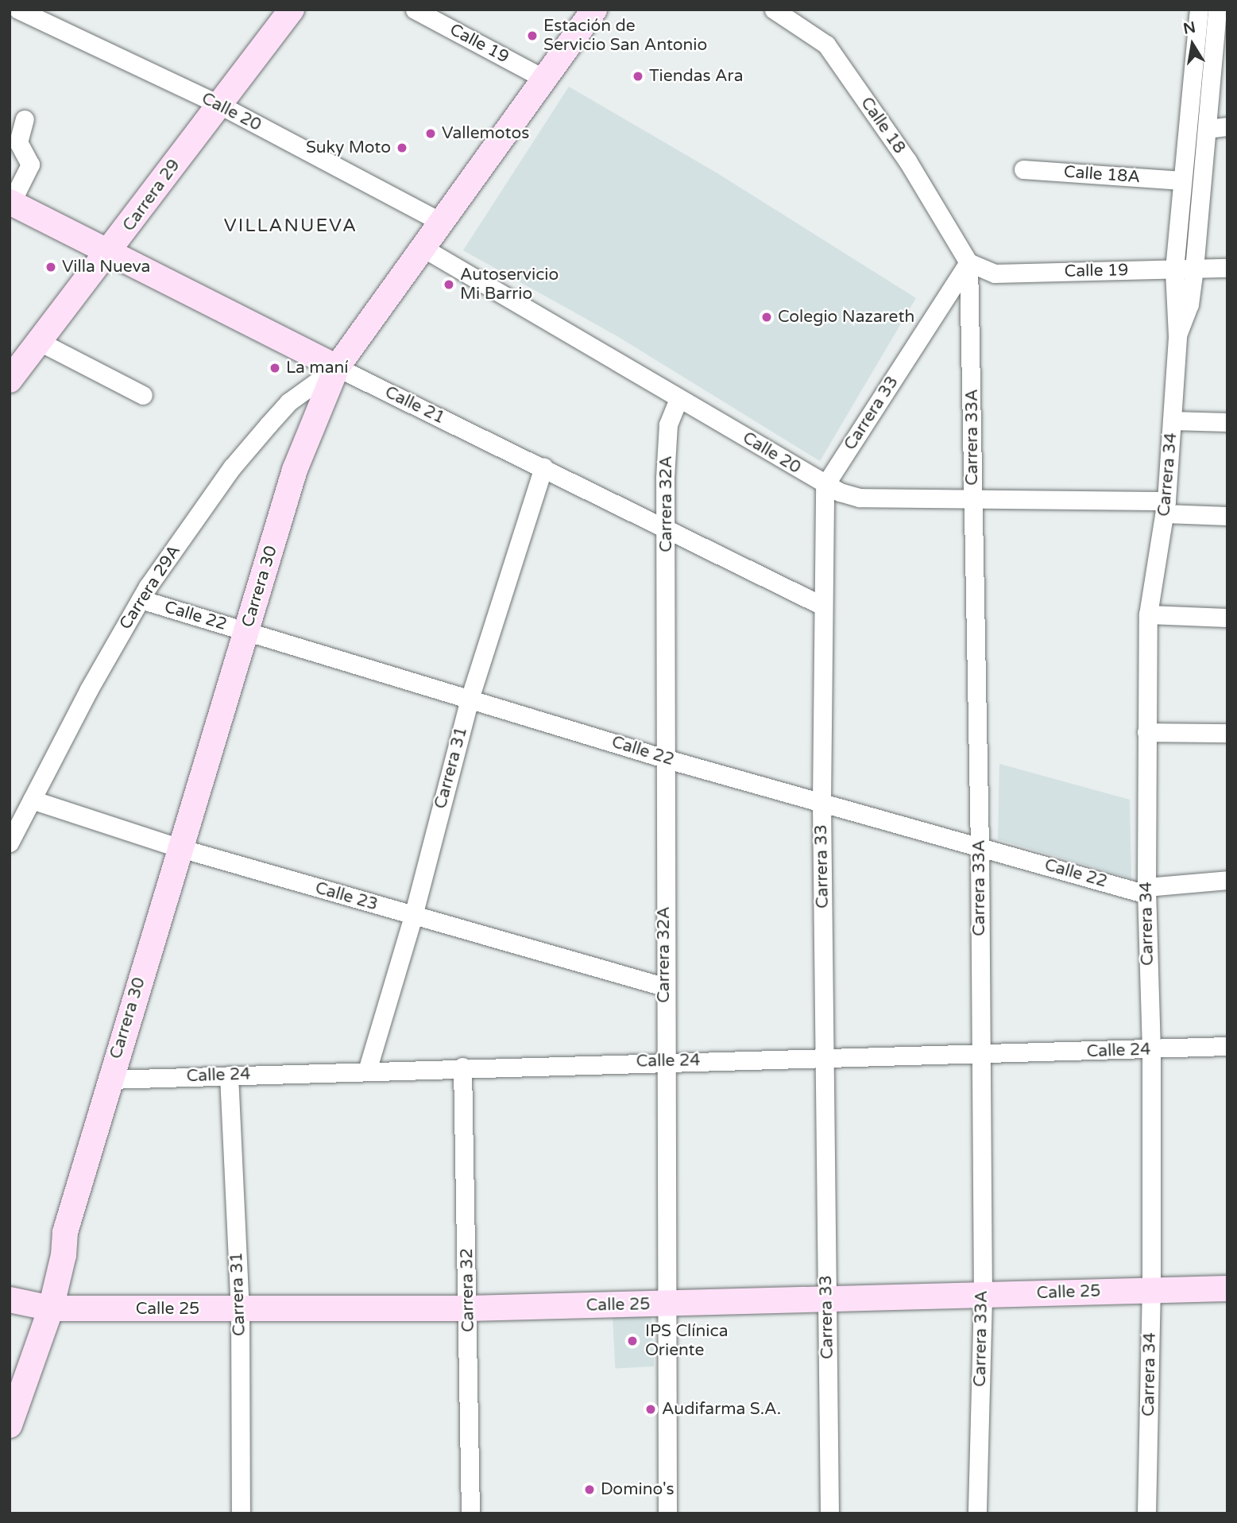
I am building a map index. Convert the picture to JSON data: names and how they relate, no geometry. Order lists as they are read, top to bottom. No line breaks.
{"streets":{"main road":["Carrera 29","Calle 21","Carrera 30","Calle 25"],"street":["Calle 19","Calle 20","Calle 18","Calle 18A","Carrera 33","Carrera 33A","Carrera 34","Carrera 32A","Carrera 29A","Calle 22","Carrera 31","Calle 23","Calle 24","Carrera 32"]},"crossings":[["Calle 19","Calle 18"],["Calle 19","Carrera 33"],["Calle 19","Carrera 33A"],["Calle 19","Carrera 34"],["Calle 19","Carrera 30"],["Calle 20","Carrera 29"],["Calle 20","Carrera 33"],["Calle 20","Carrera 33A"],["Calle 20","Carrera 34"],["Calle 20","Carrera 32A"],["Calle 20","Carrera 30"],["Calle 18","Carrera 33"],["Calle 18","Carrera 33A"],["Calle 18A","Carrera 34"],["Carrera 29","Calle 21"],["Calle 21","Carrera 33"],["Calle 21","Carrera 32A"],["Calle 21","Carrera 30"],["Calle 21","Carrera 29A"],["Calle 21","Carrera 31"],["Carrera 33","Carrera 33A"],["Carrera 33","Calle 22"],["Carrera 33","Calle 24"],["Carrera 33","Calle 25"],["Carrera 33A","Calle 22"],["Carrera 33A","Calle 24"],["Carrera 33A","Calle 25"],["Carrera 34","Calle 22"],["Carrera 34","Calle 24"],["Carrera 34","Calle 25"],["Carrera 32A","Calle 22"],["Carrera 32A","Calle 23"],["Carrera 32A","Calle 24"],["Carrera 32A","Calle 25"],["Carrera 30","Carrera 29A"],["Carrera 30","Calle 22"],["Carrera 30","Calle 23"],["Carrera 30","Calle 24"],["Carrera 30","Calle 25"],["Carrera 29A","Calle 22"],["Carrera 29A","Calle 23"],["Calle 22","Carrera 31"],["Carrera 31","Calle 23"],["Carrera 31","Calle 24"],["Carrera 31","Calle 25"],["Calle 24","Carrera 32"],["Carrera 32","Calle 25"]],"districts":["VILLANUEVA"],"places":["Estación de Servicio San Antonio","Tiendas Ara","Vallemotos","Suky Moto","Villa Nueva","Autoservicio Mi Barrio","Colegio Nazareth","La maní","IPS Clínica Oriente","Audifarma S.A.","Domino's"],"north":"top"}
